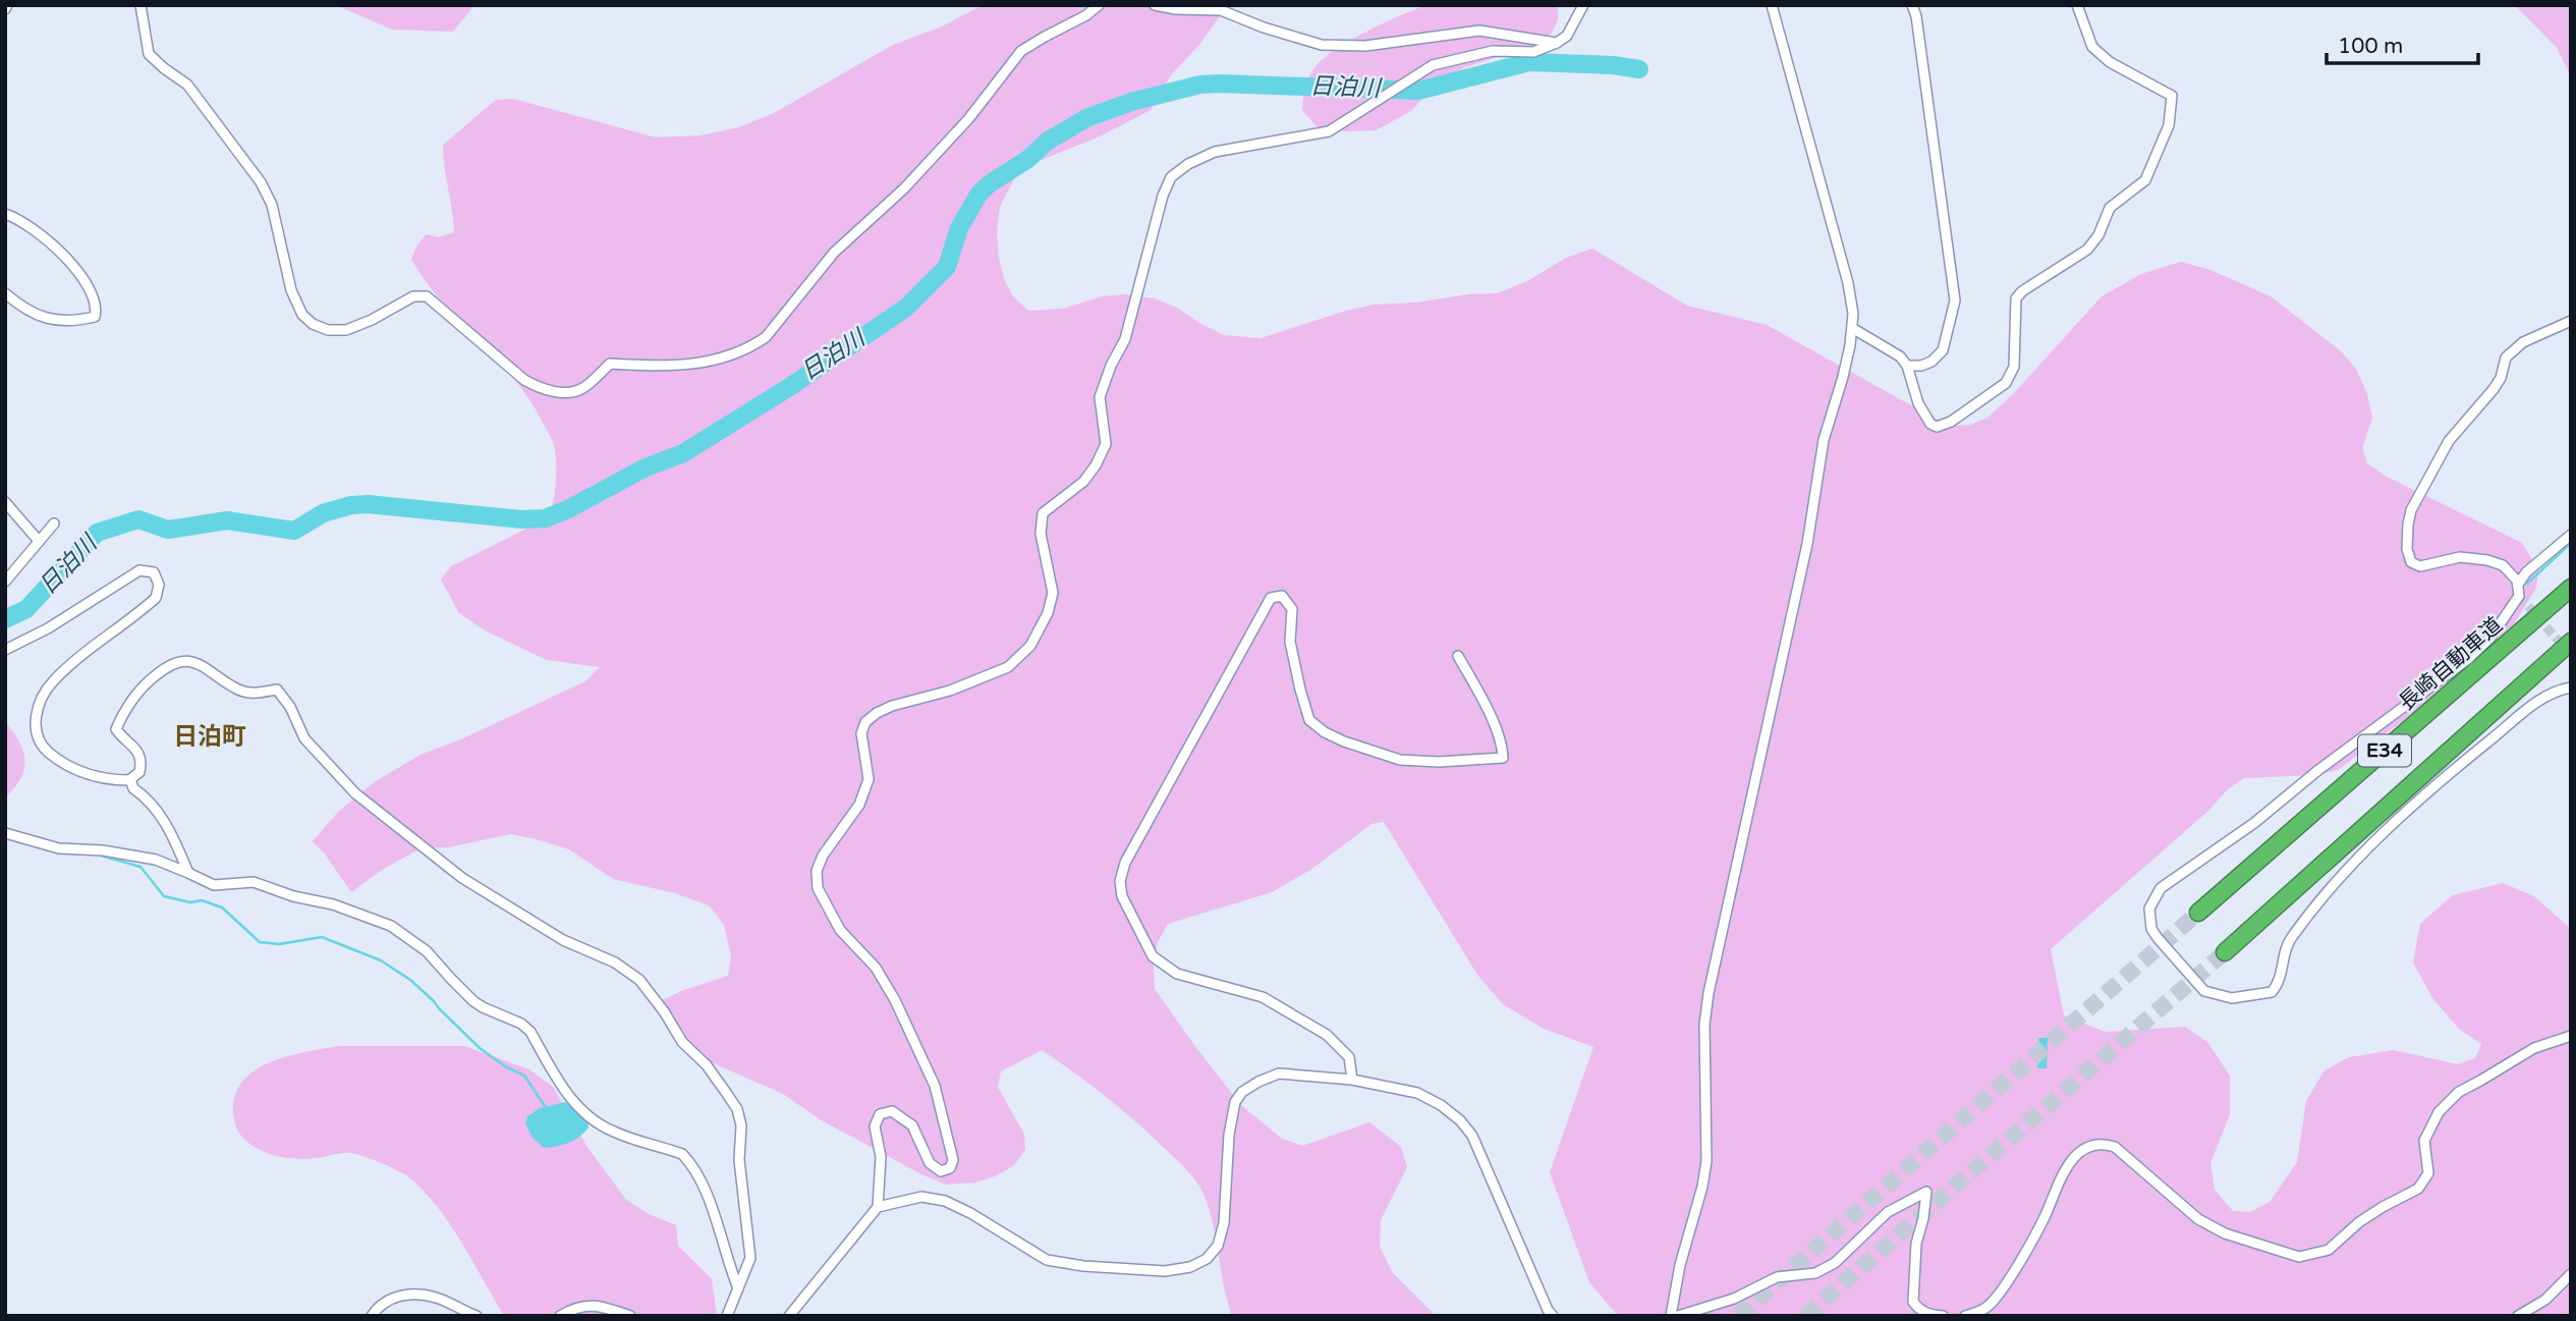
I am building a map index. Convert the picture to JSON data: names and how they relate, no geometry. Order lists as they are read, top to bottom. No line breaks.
{"streets":{"highway":["長崎自動車道","E34"]},"districts":["日泊町"],"water":["日泊川"],"scale_bar":"100 m"}
